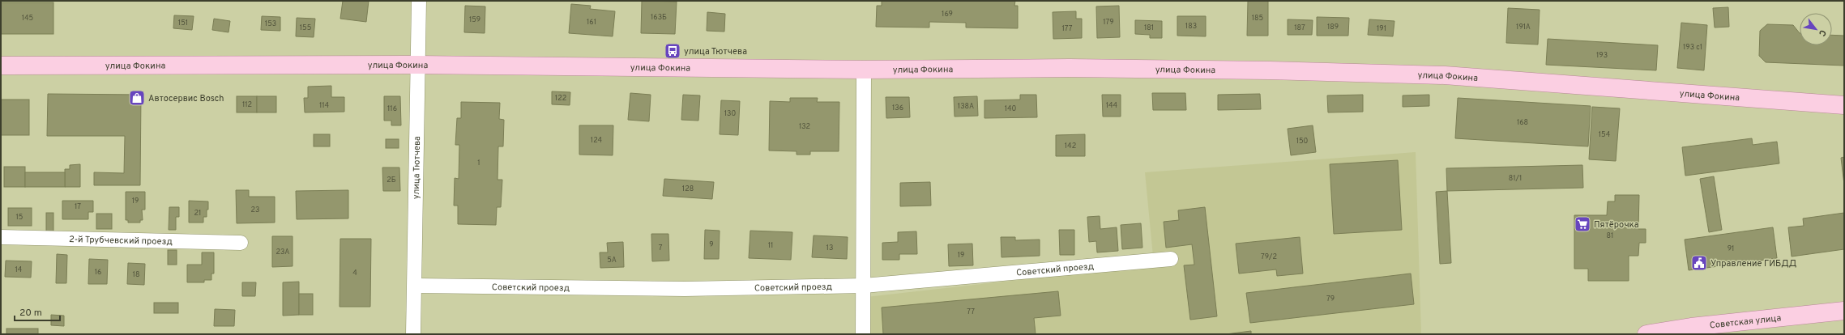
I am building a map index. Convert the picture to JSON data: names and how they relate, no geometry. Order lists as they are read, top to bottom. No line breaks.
{"streets":{"main road":["улица Фокина","Советская улица"],"street":["улица Тютчева","2-й Трубчевский проезд","Советский проезд"]},"crossings":[["улица Фокина","улица Тютчева"],["улица Тютчева","Советский проезд"]],"places":{"bus stop":["улица Тютчева"],"shop":["Автосервис Bosch"],"supermarket":["Пятёрочка"],"public building":["Управление ГИБДД"]},"house_numbers":["169","163Б","145","185","159","161","179","151","153","183","189","191А","155","181","187","177","191","193 с1","193","122","112","114","144","138А","136","116","140","130","168","132","154","124","150","142","1","81/1","2Б","128","19","17","23","21","15","81","9","11","7","13","91","23А","19","79/2","5А","14","16","4","18","79","77"],"scale_bar":"20 m","north":"bottom right"}
